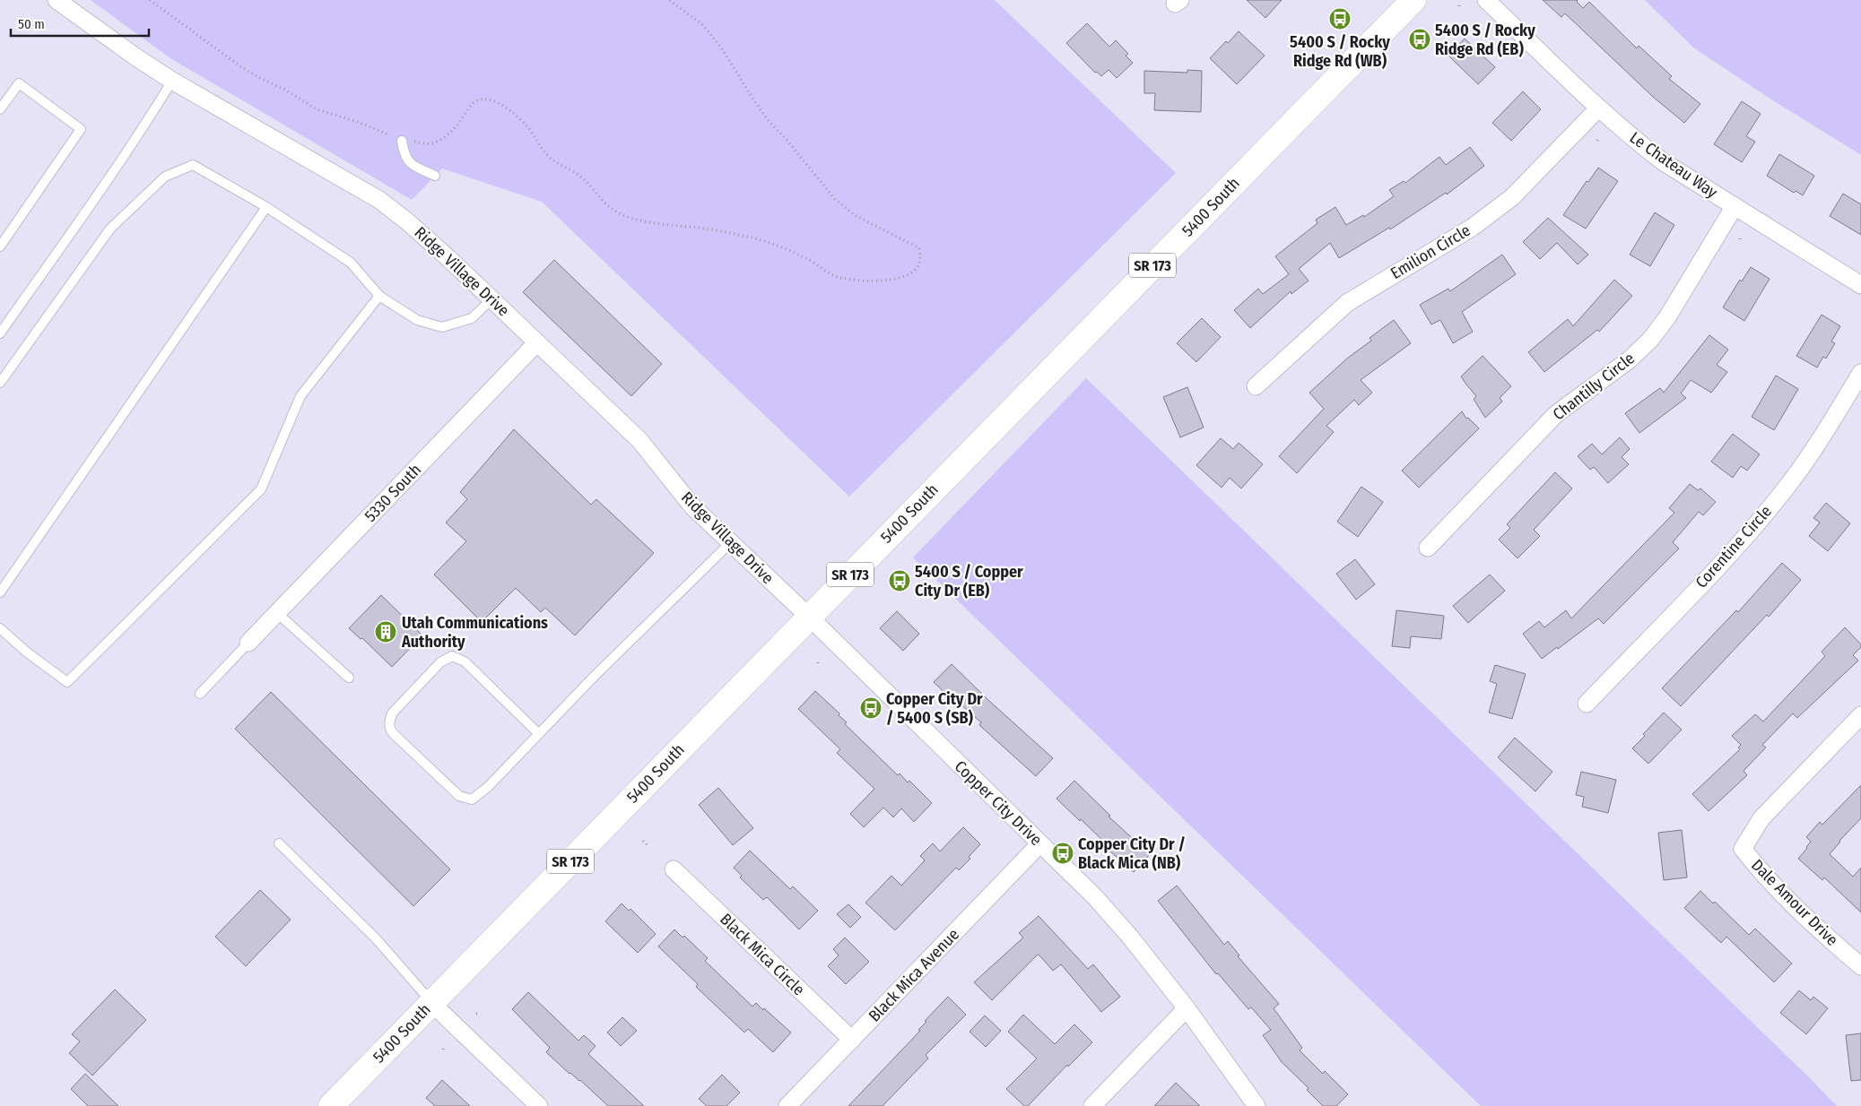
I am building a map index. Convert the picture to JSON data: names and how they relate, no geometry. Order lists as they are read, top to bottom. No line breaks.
{"streets":{"main road":["5400 South","SR 173"],"street":["Le Chateau Way","Emilion Circle","Ridge Village Drive","Chantilly Circle","5330 South","Corentine Circle","Copper City Drive","Dale Amour Drive","Black Mica Circle","Black Mica Avenue"]},"crossings":[["Le Chateau Way","Emilion Circle"],["Le Chateau Way","Chantilly Circle"],["5400 South","Ridge Village Drive"],["5400 South","Copper City Drive"],["Ridge Village Drive","5330 South"],["Ridge Village Drive","Copper City Drive"],["Copper City Drive","Black Mica Avenue"],["Black Mica Circle","Black Mica Avenue"]],"places":{"bus stop":["5400 S / Rocky Ridge Rd (WB)","5400 S / Rocky Ridge Rd (EB)","5400 S / Copper City Dr (EB)","Copper City Dr / 5400 S (SB)","Copper City Dr / Black Mica (NB)"],"building":["Utah Communications Authority"]},"scale_bar":"50 m"}
